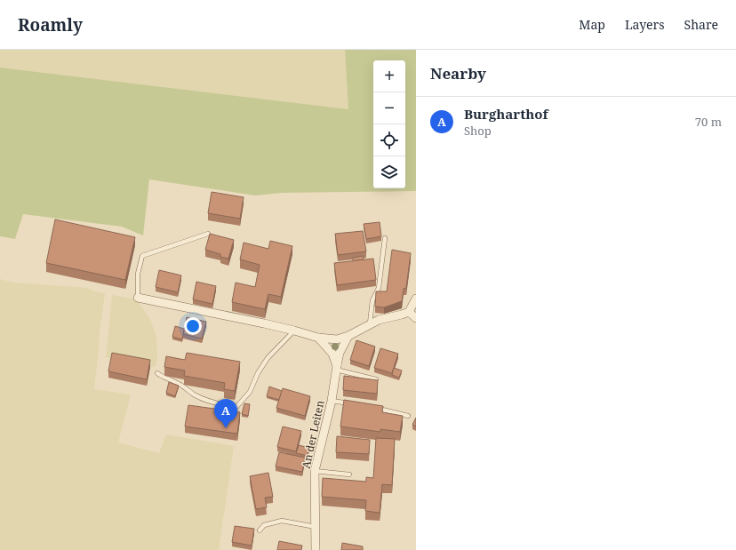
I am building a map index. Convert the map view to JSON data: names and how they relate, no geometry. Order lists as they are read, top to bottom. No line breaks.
{"streets":{"street":["An der Leiten"]},"page":{"header":"Roamly","nav":["Map","Layers","Share"],"heading":"Nearby","map_buttons":["+","−"],"list":[{"mark":"A","name":"Burgharthof","note":"Shop","value":"70 m"}],"pins":"A"}}
